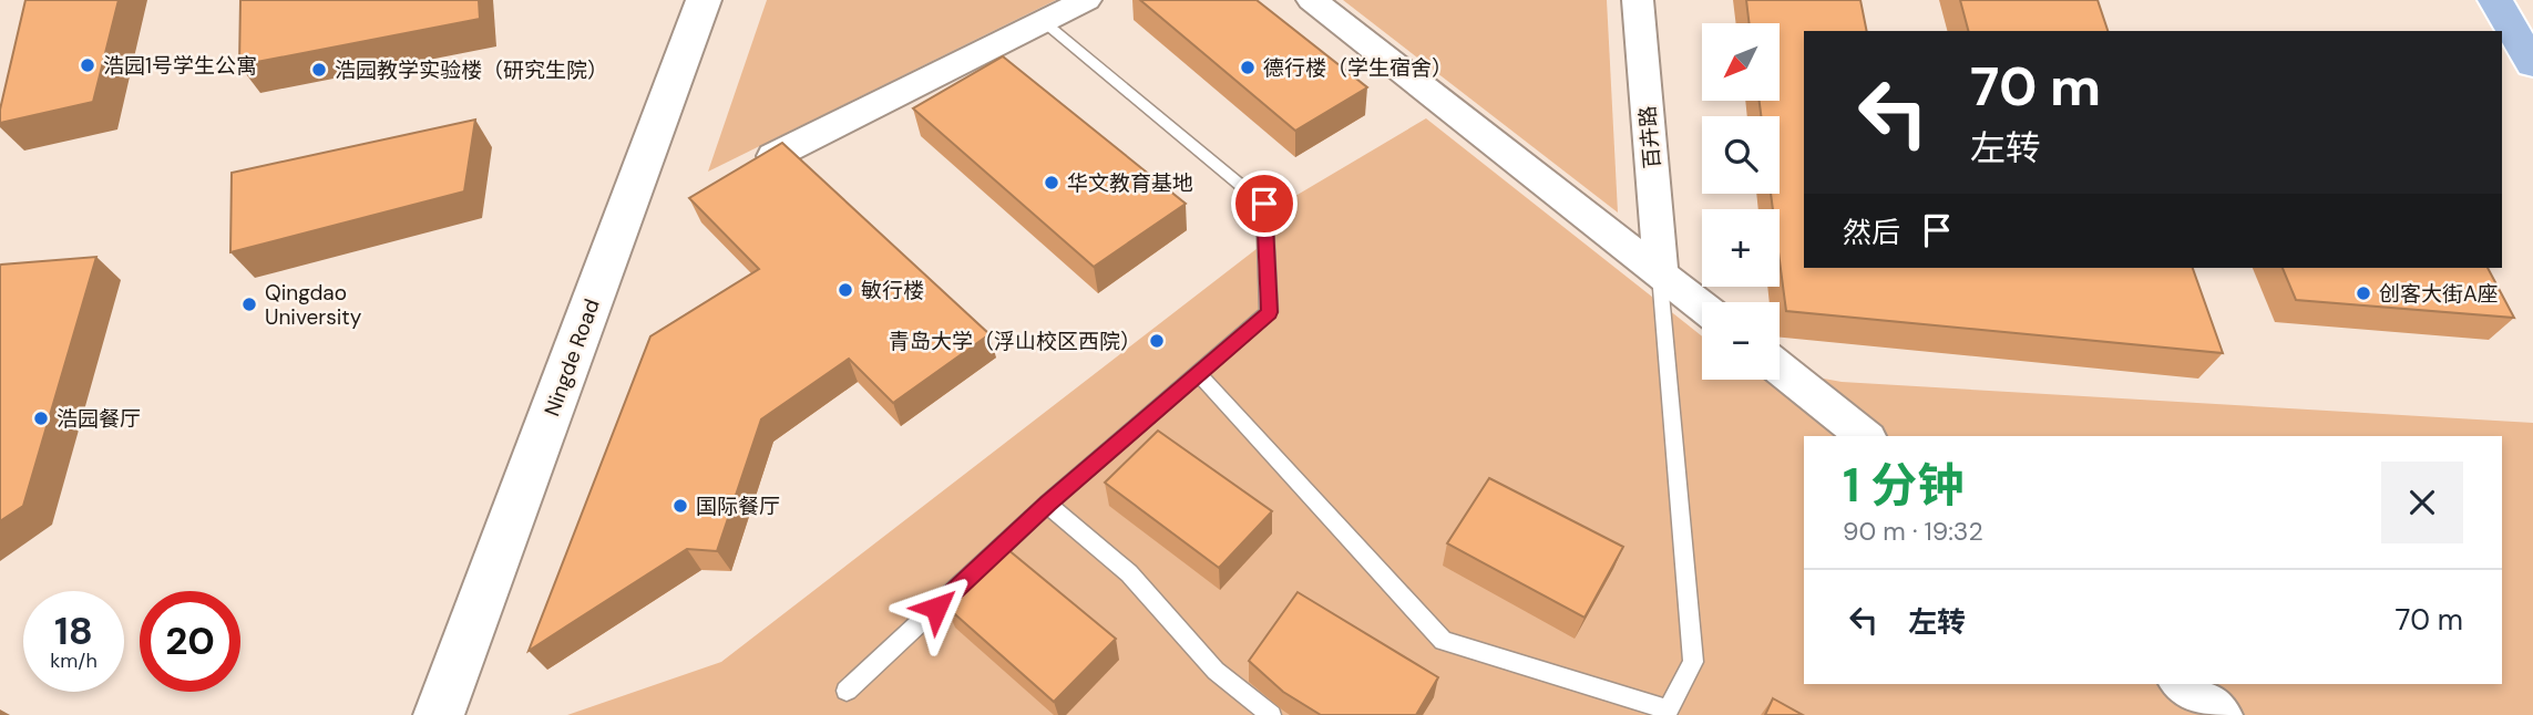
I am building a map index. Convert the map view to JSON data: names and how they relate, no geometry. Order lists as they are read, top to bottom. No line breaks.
{"streets":{"street":["百卉路","Ningde Road"]},"places":["浩园1号学生公寓","德行楼（学生宿舍）","浩园教学实验楼（研究生院）","华文教育基地","敏行楼","创客大街A座","Qingdao University","青岛大学（浮山校区西院）","浩园餐厅","国际餐厅"],"north":"bottom left","page":{"map_buttons":["+","−"],"turn":["70 m","左转"],"then":"然后","heading":["1 分钟","90 m · 19:32"],"list":[{"name":"左转","value":"70 m"}],"speed":"18 km/h","limit":"20"}}
